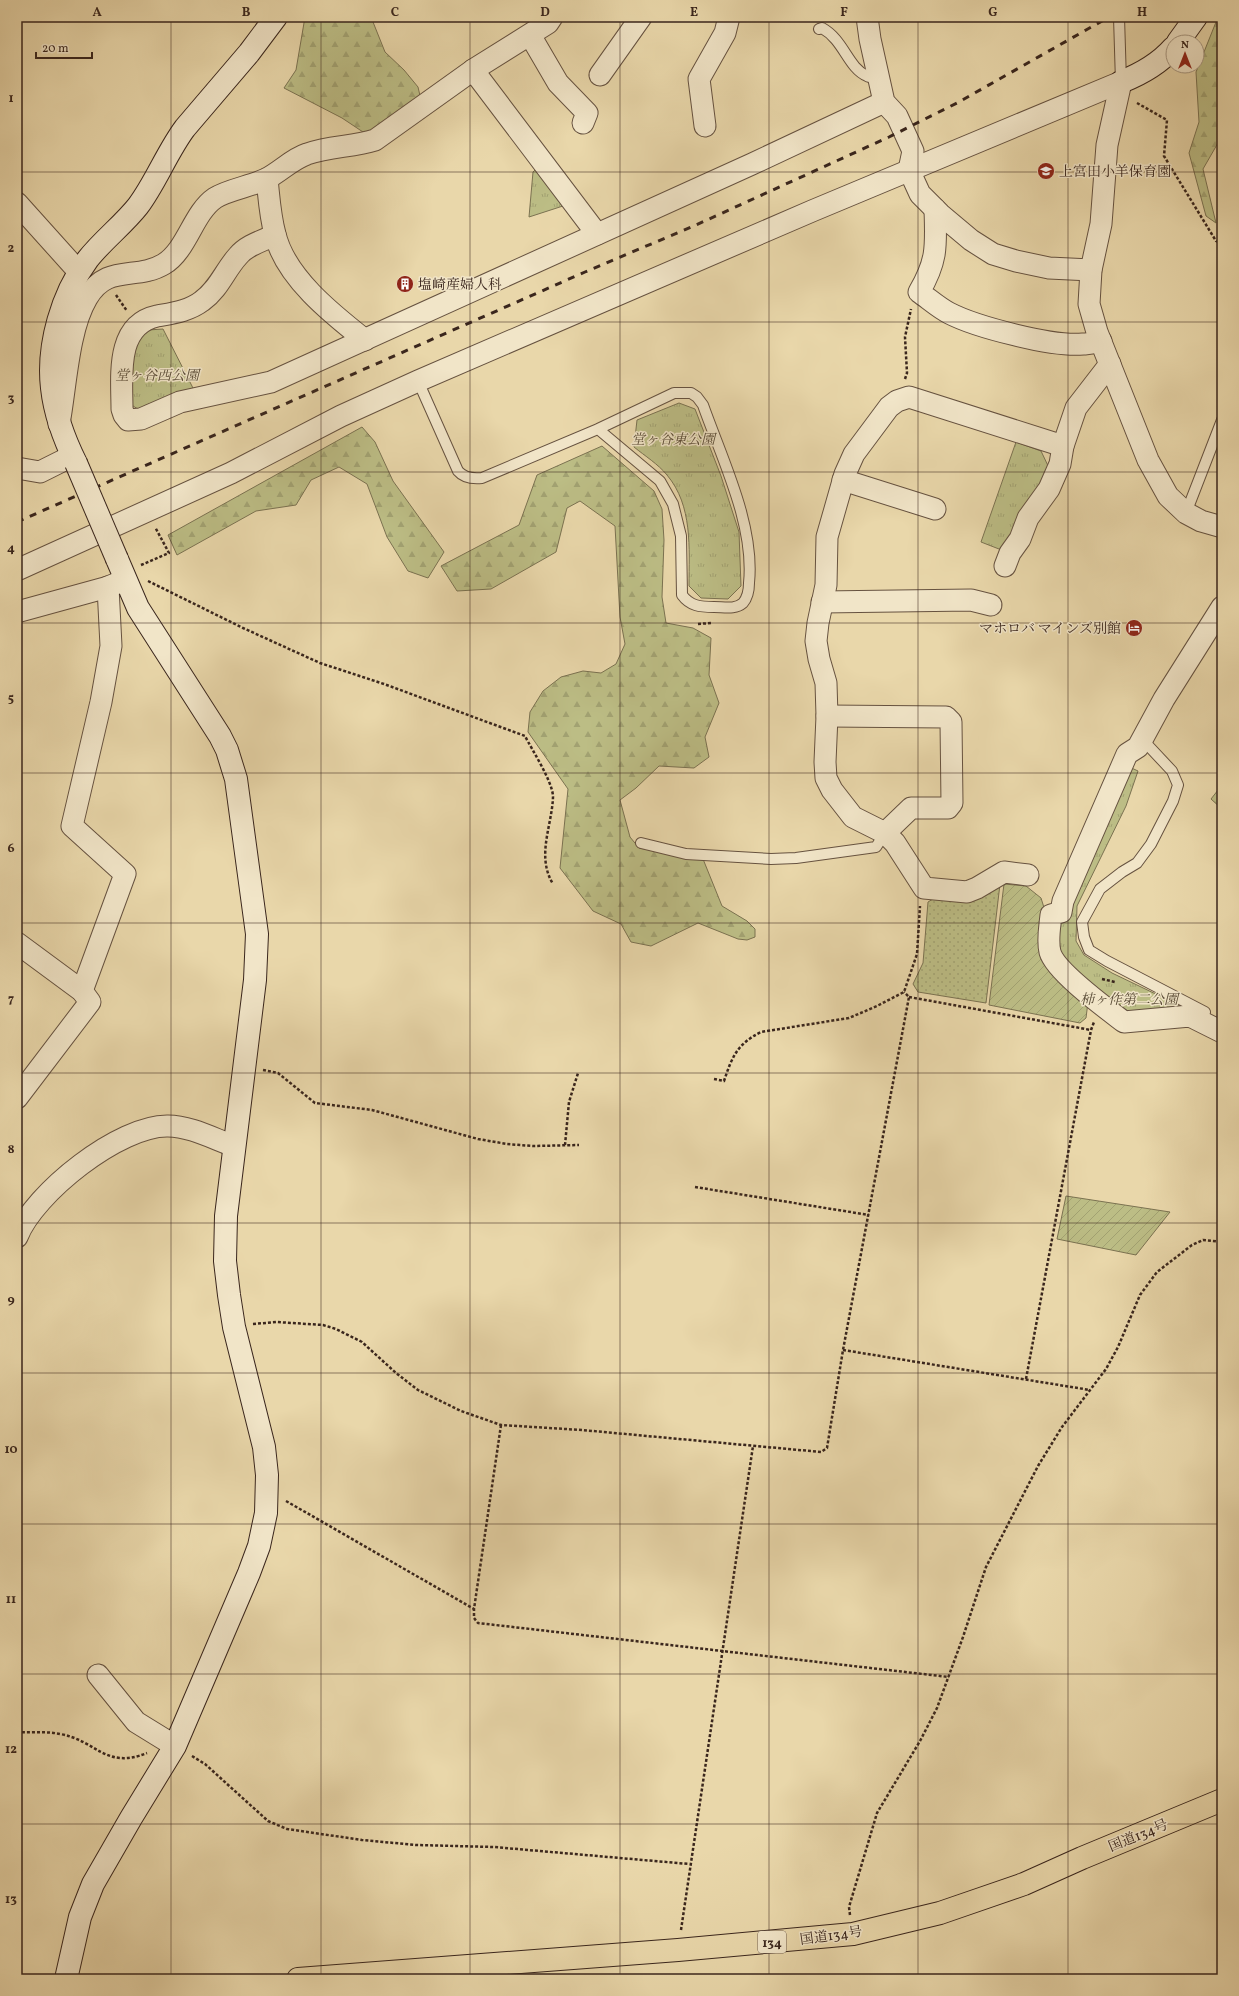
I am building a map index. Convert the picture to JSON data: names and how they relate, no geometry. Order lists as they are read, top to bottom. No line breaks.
{"streets":{"highway":["国道134号","134"]},"parks":["堂ヶ谷西公園","堂ヶ谷東公園","柿ヶ作第二公園"],"places":{"school or university":["上宮田小羊保育園"],"building":["塩崎産婦人科"],"hotel":["マホロバ マインズ別館"]},"scale_bar":"20 m","north":"top","grid":{"columns":["A","B","C","D","E","F","G","H"],"rows":["1","2","3","4","5","6","7","8","9","10","11","12","13"]}}
